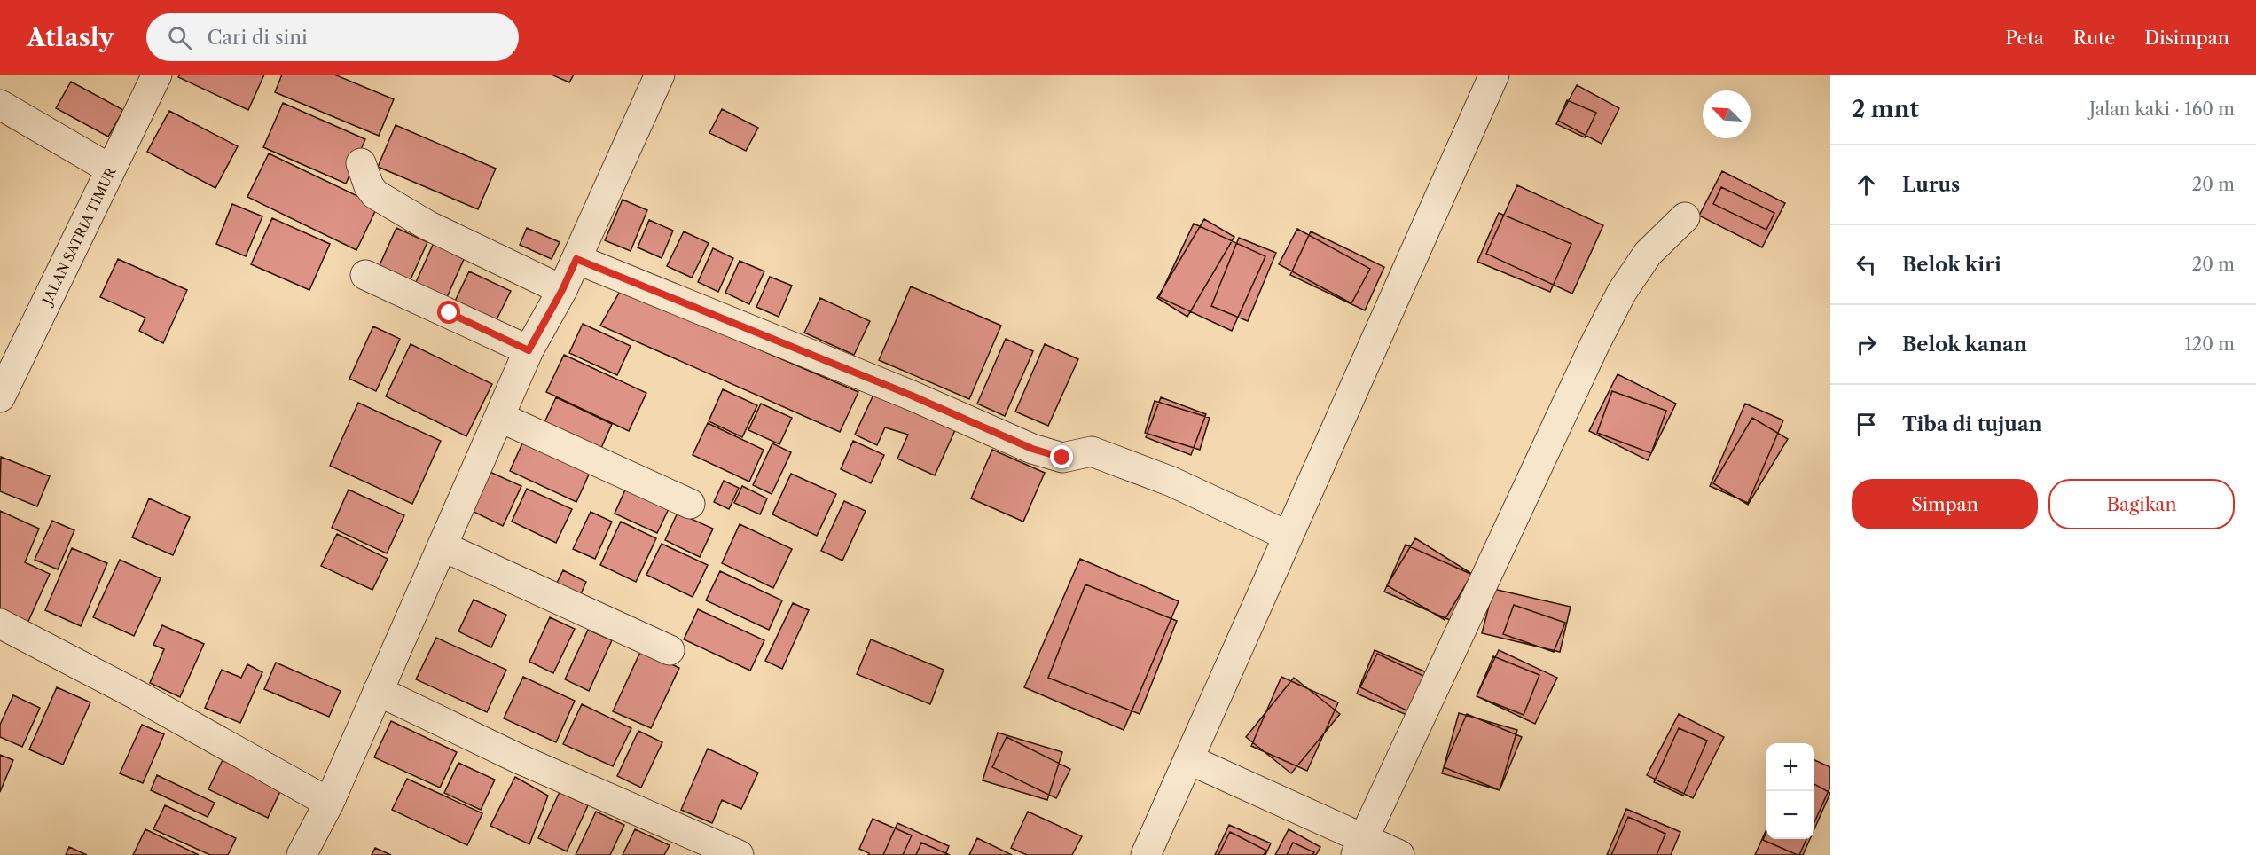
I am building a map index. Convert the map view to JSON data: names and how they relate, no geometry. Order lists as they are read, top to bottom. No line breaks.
{"streets":{"street":["JALAN SATRIA TIMUR"]},"north":"top left","page":{"header":"Atlasly","search":"Cari di sini","nav":["Peta","Rute","Disimpan"],"heading":["2 mnt","Jalan kaki · 160 m"],"list":[["Lurus","20 m"],["Belok kiri","20 m"],["Belok kanan","120 m"],"Tiba di tujuan"],"buttons":["Simpan","Bagikan"],"map_buttons":["+","−"]}}
